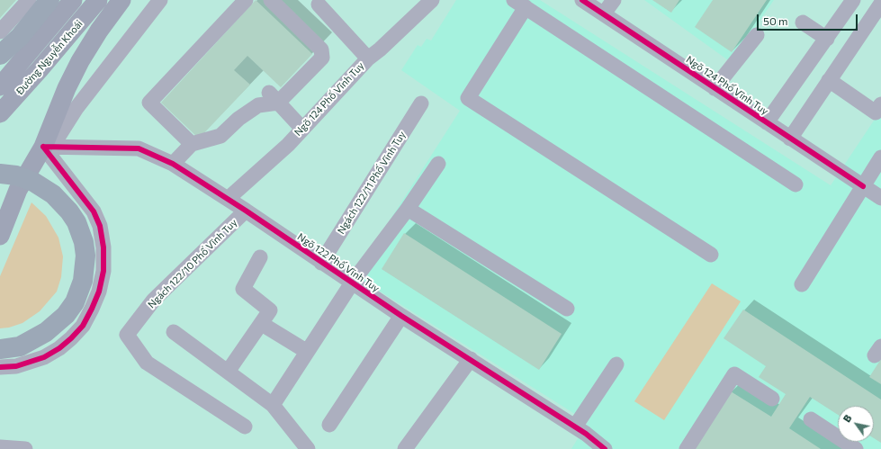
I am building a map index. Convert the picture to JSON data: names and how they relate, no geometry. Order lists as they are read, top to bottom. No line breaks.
{"streets":{"main road":["Đường Nguyễn Khoái"],"street":["Ngõ 124 Phố Vĩnh Tuy","Ngách 122/11 Phố Vĩnh Tuy","Ngõ 122 Phố Vĩnh Tuy","Ngách 122/10 Phố Vĩnh Tuy"]},"crossings":[["Ngõ 124 Phố Vĩnh Tuy","Ngõ 122 Phố Vĩnh Tuy"],["Ngách 122/11 Phố Vĩnh Tuy","Ngõ 122 Phố Vĩnh Tuy"],["Ngõ 122 Phố Vĩnh Tuy","Ngách 122/10 Phố Vĩnh Tuy"]],"scale_bar":"50 m","north":"top left"}
